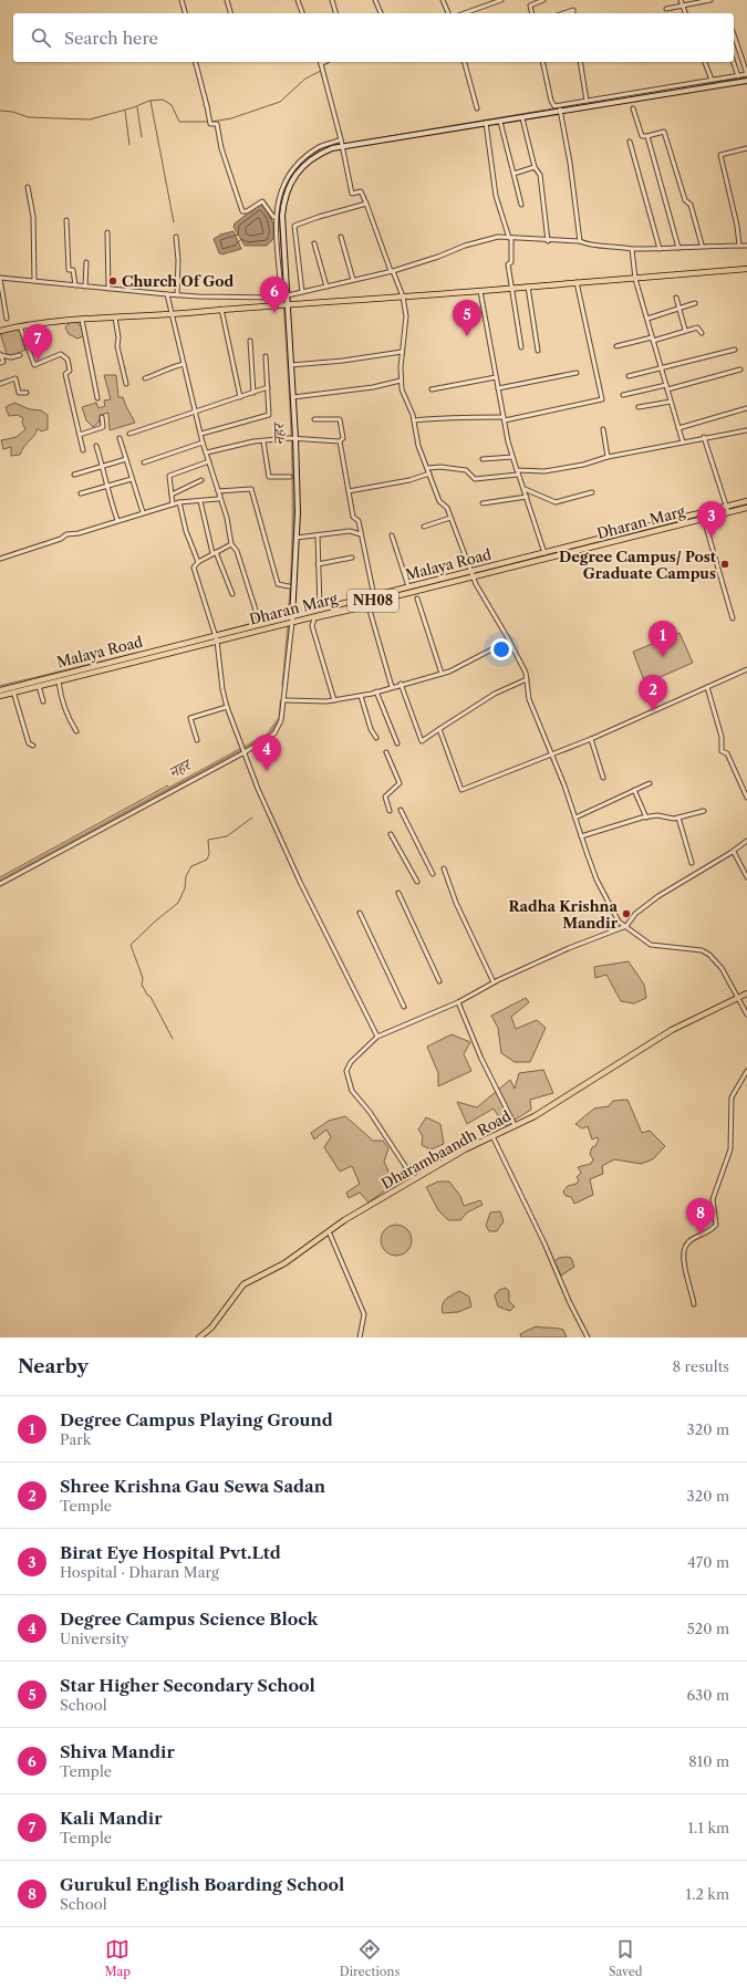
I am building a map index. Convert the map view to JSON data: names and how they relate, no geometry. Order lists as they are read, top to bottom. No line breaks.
{"streets":{"main road":["Dharan Marg","Malaya Road","NH08","Dharambaandh Road"]},"crossings":[["Dharan Marg","Malaya Road"]],"water":["नहर"],"places":["Church Of God","Degree Campus/ Post Graduate Campus","Radha Krishna Mandir"],"page":{"search":"Search here","pins":["6","5","7","3","1","2","4","8"],"heading":["Nearby","8 results"],"list":[{"mark":"1","name":"Degree Campus Playing Ground","note":"Park","value":"320 m"},{"mark":"2","name":"Shree Krishna Gau Sewa Sadan","note":"Temple","value":"320 m"},{"mark":"3","name":"Birat Eye Hospital Pvt.Ltd","note":"Hospital · Dharan Marg","value":"470 m"},{"mark":"4","name":"Degree Campus Science Block","note":"University","value":"520 m"},{"mark":"5","name":"Star Higher Secondary School","note":"School","value":"630 m"},{"mark":"6","name":"Shiva Mandir","note":"Temple","value":"810 m"},{"mark":"7","name":"Kali Mandir","note":"Temple","value":"1.1 km"},{"mark":"8","name":"Gurukul English Boarding School","note":"School","value":"1.2 km"}],"nav":["Map","Directions","Saved"]}}
